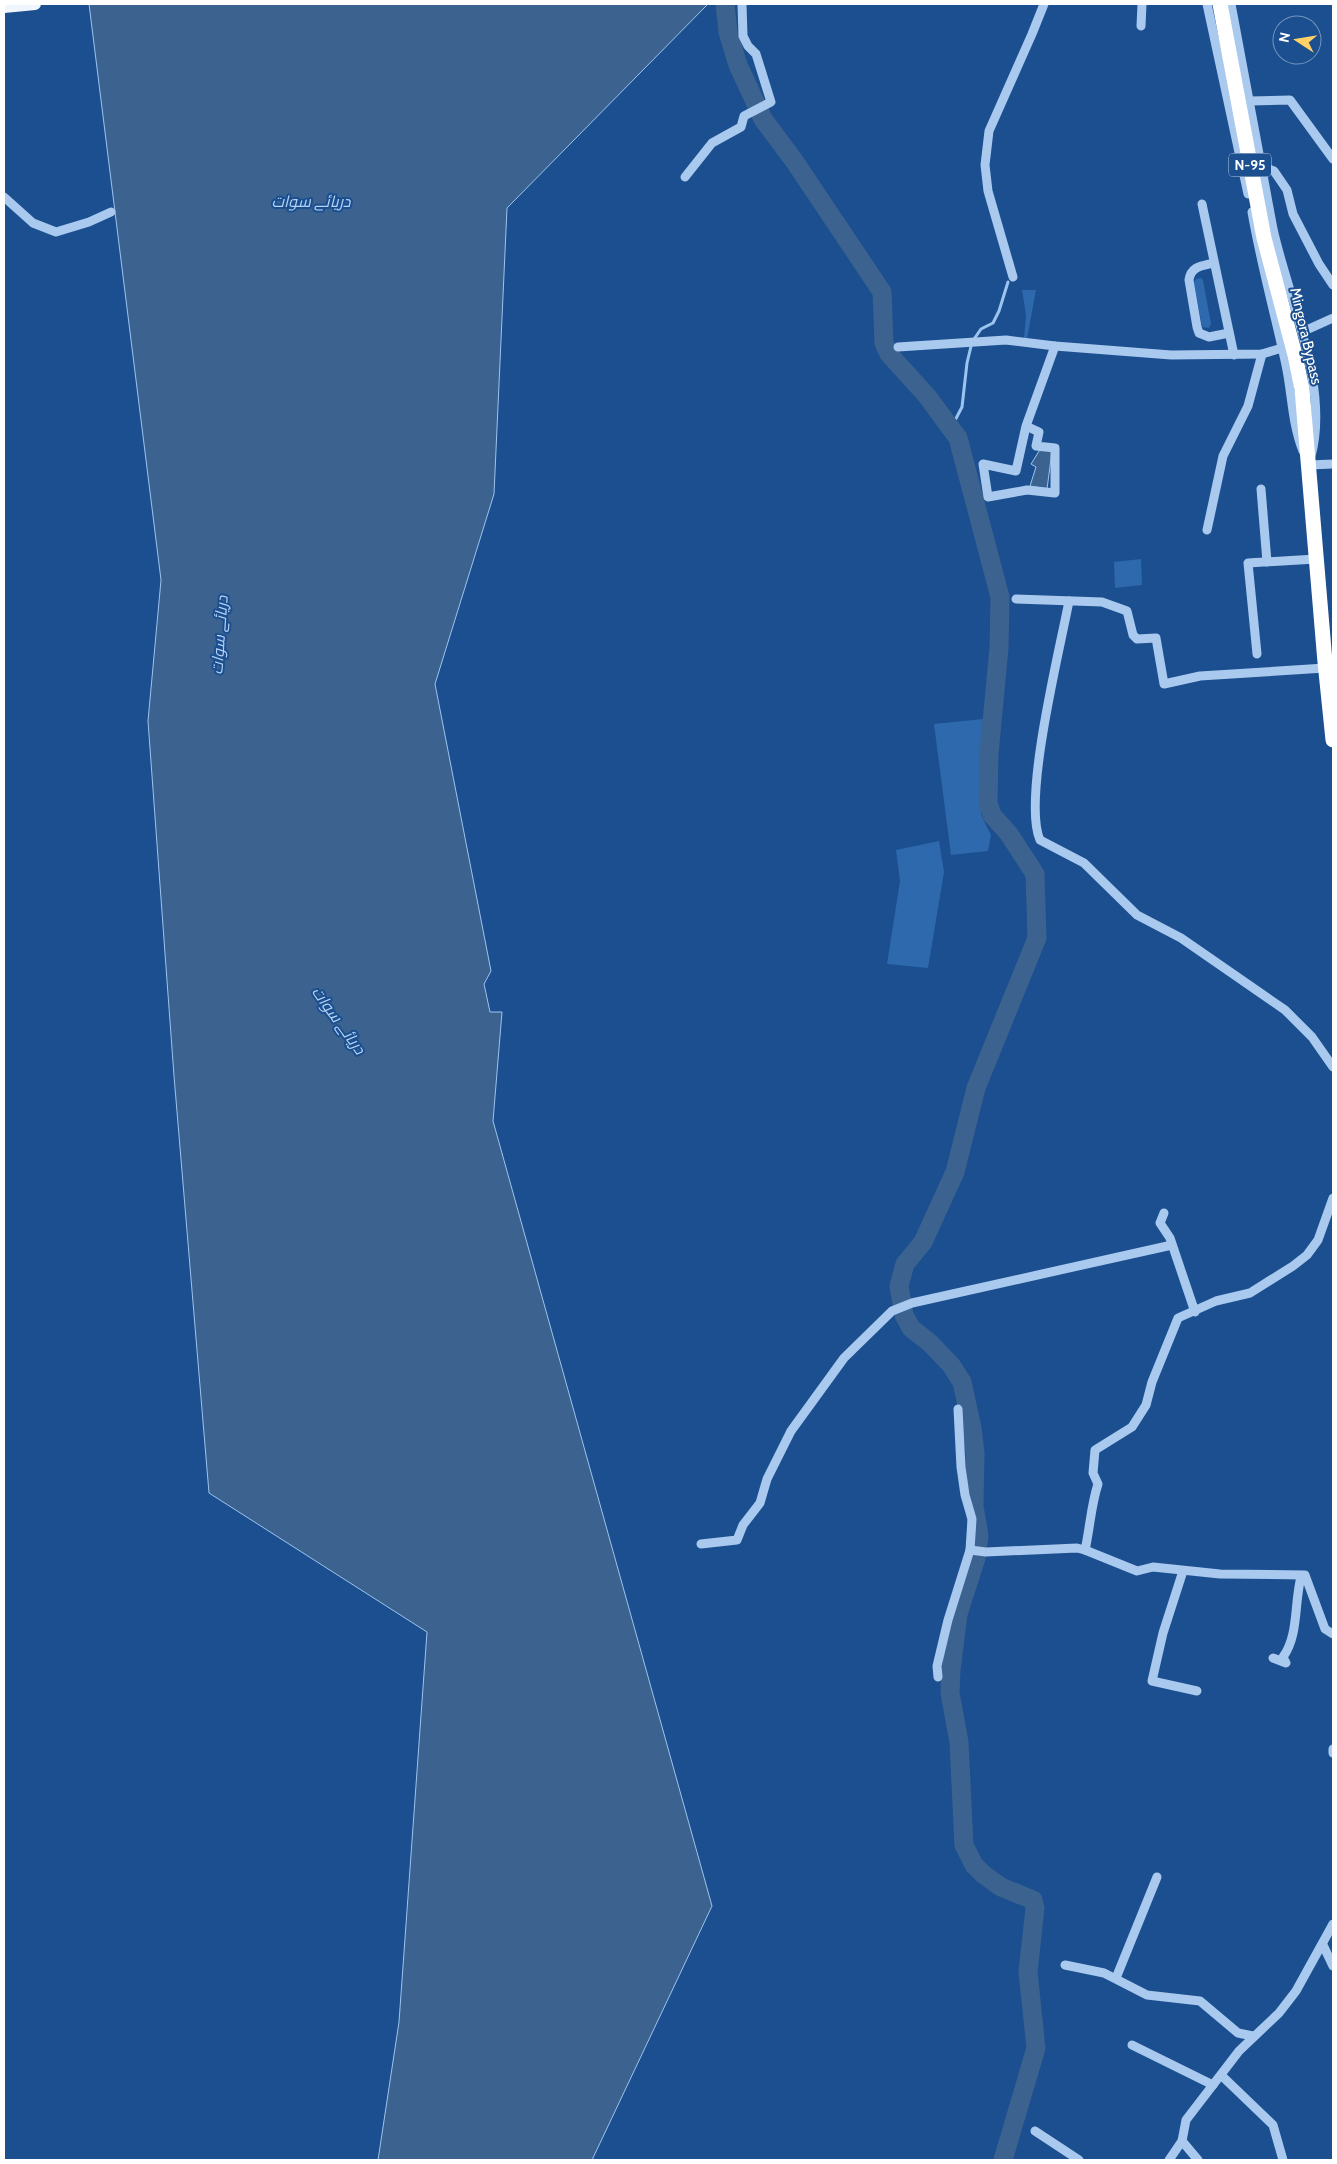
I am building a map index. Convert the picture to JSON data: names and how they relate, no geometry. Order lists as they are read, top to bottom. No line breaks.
{"streets":{"highway":["N-95","Mingora Bypass"]},"water":["دریائے سوات"],"north":"left"}
